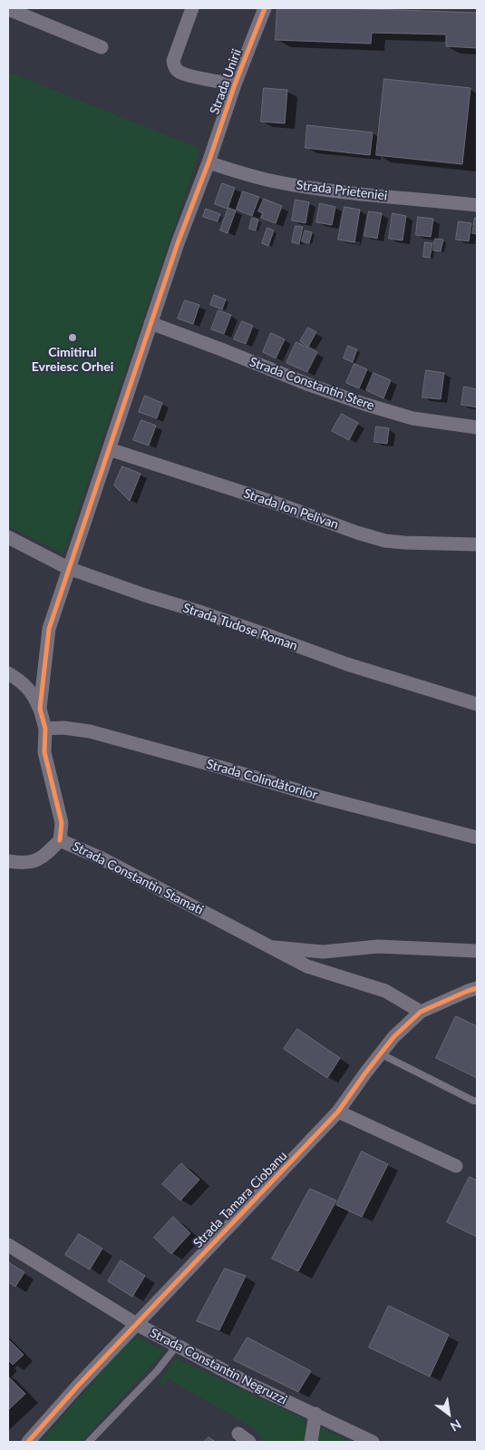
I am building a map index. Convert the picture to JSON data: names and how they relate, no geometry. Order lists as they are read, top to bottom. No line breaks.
{"streets":{"street":["Strada Unirii","Strada Prieteniei","Strada Constantin Stere","Strada Ion Pelivan","Strada Tudose Roman","Strada Colindătorilor","Strada Constantin Stamati","Strada Tamara Ciobanu","Strada Constantin Negruzzi"]},"crossings":[["Strada Unirii","Strada Prieteniei"],["Strada Unirii","Strada Constantin Stere"],["Strada Unirii","Strada Ion Pelivan"],["Strada Unirii","Strada Tudose Roman"],["Strada Constantin Stamati","Strada Tamara Ciobanu"],["Strada Tamara Ciobanu","Strada Constantin Negruzzi"]],"places":["Cimitirul Evreiesc Orhei"],"north":"bottom right"}
